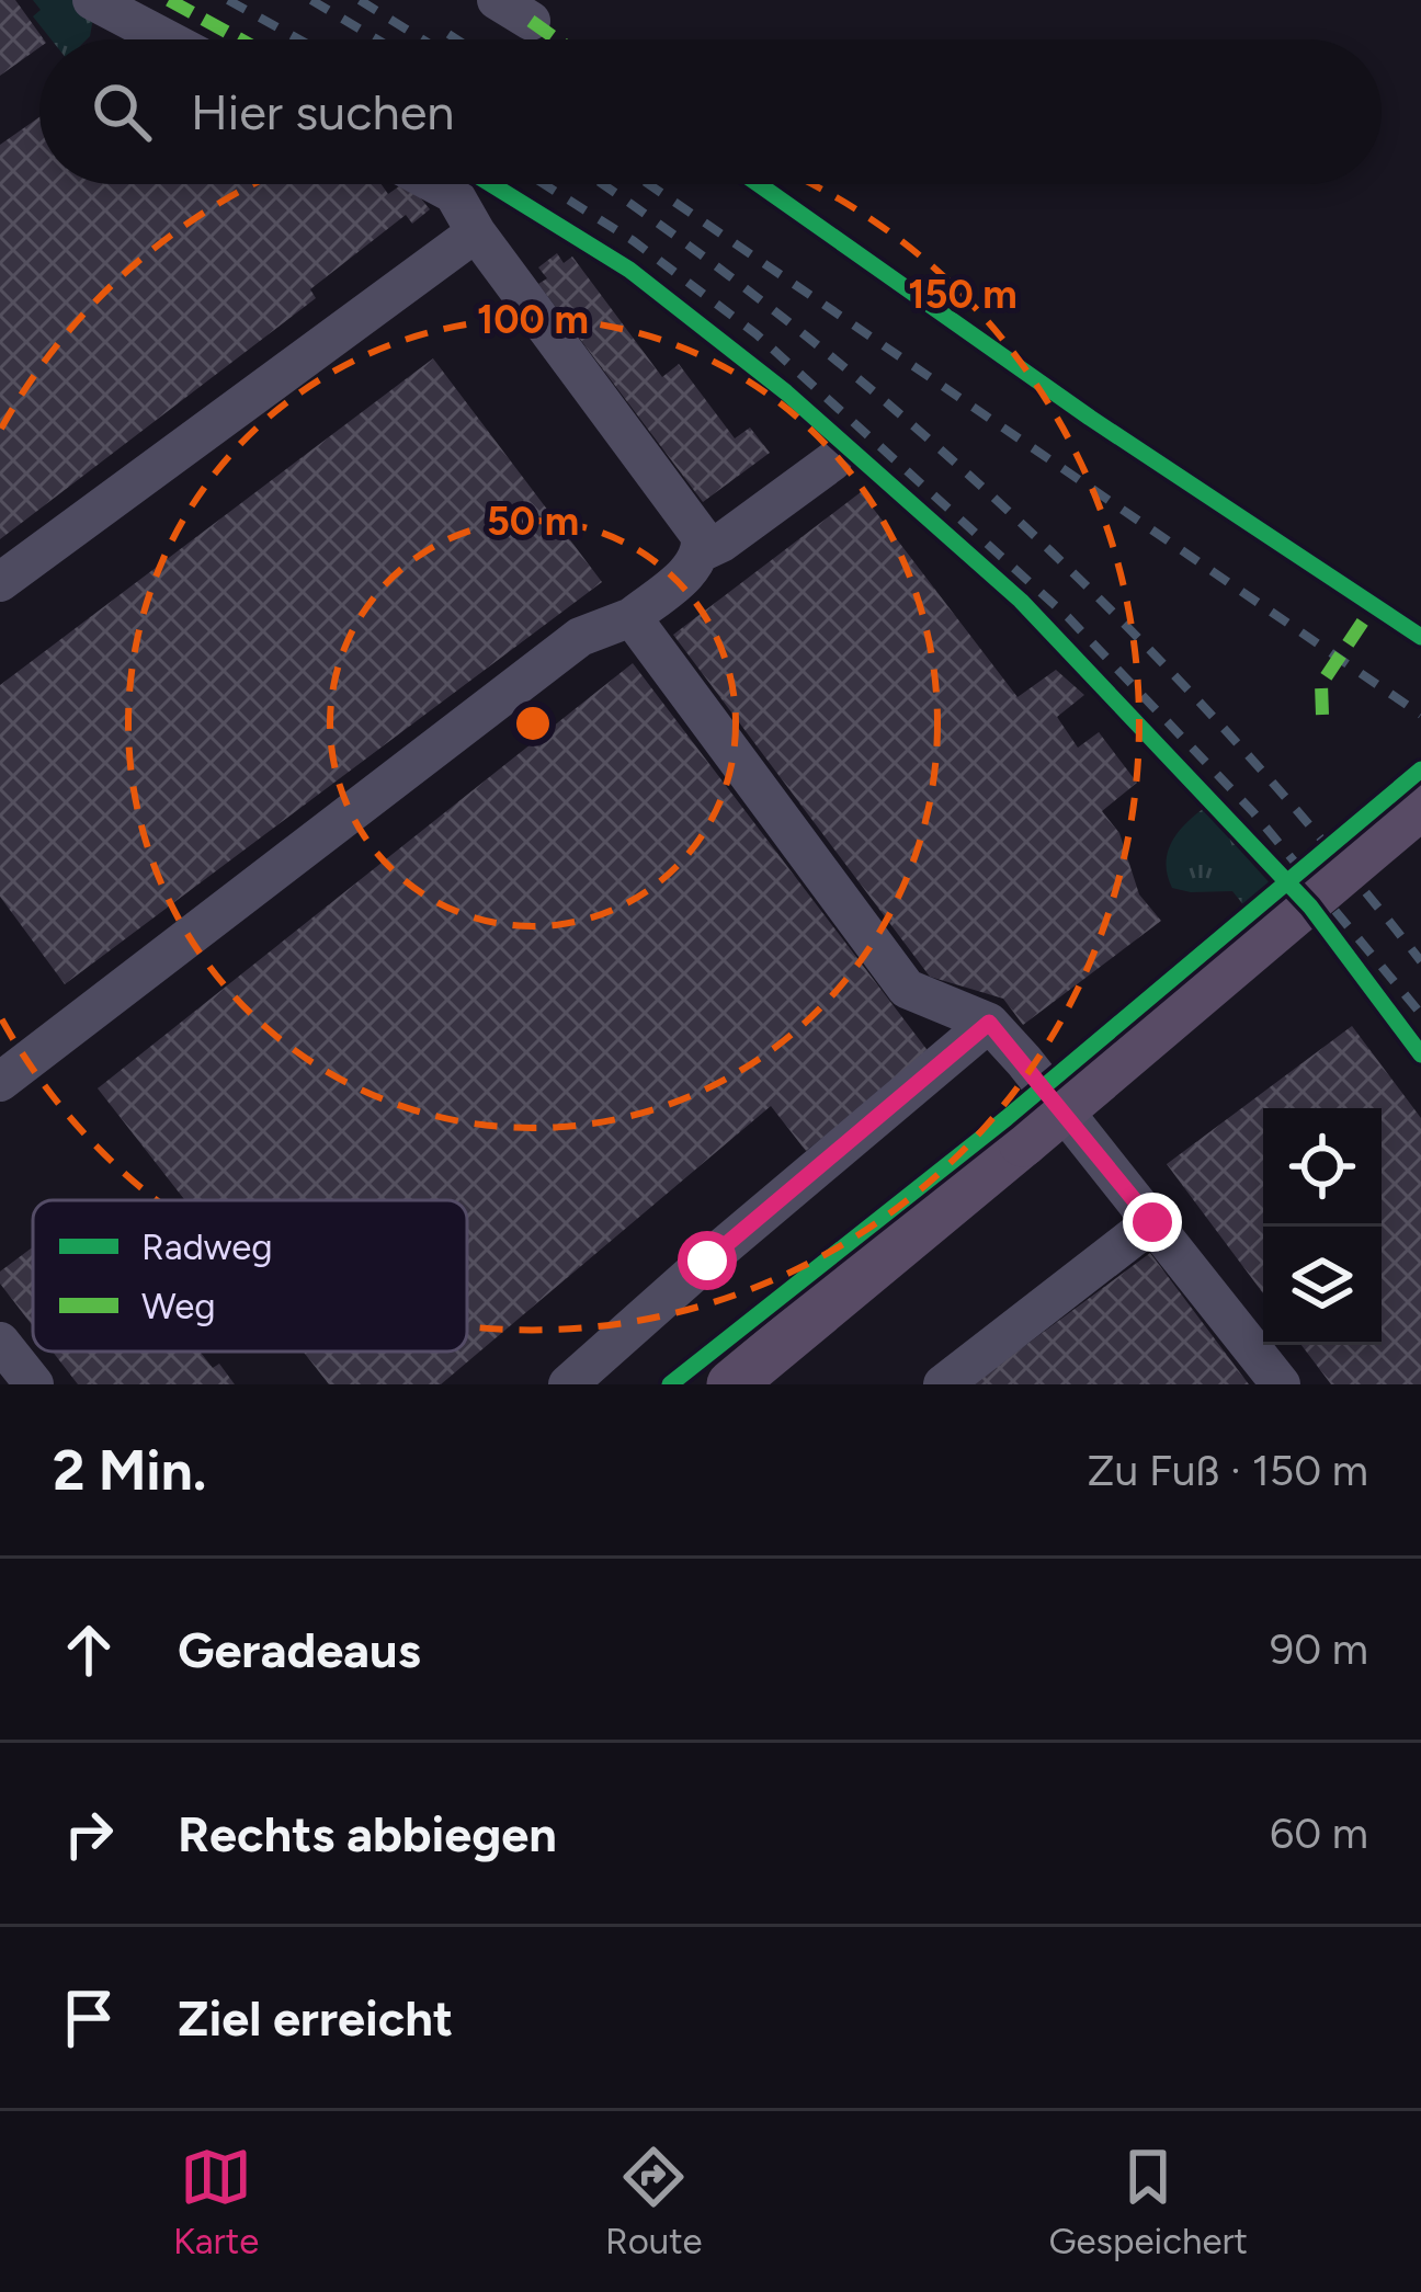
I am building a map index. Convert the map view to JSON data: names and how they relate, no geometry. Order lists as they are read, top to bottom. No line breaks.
{"legend":["Radweg","Weg"],"page":{"search":"Hier suchen","heading":["2 Min.","Zu Fuß · 150 m"],"list":[["Geradeaus","90 m"],["Rechts abbiegen","60 m"],"Ziel erreicht"],"nav":["Karte","Route","Gespeichert"]},"rings":["150 m","100 m","50 m"]}
